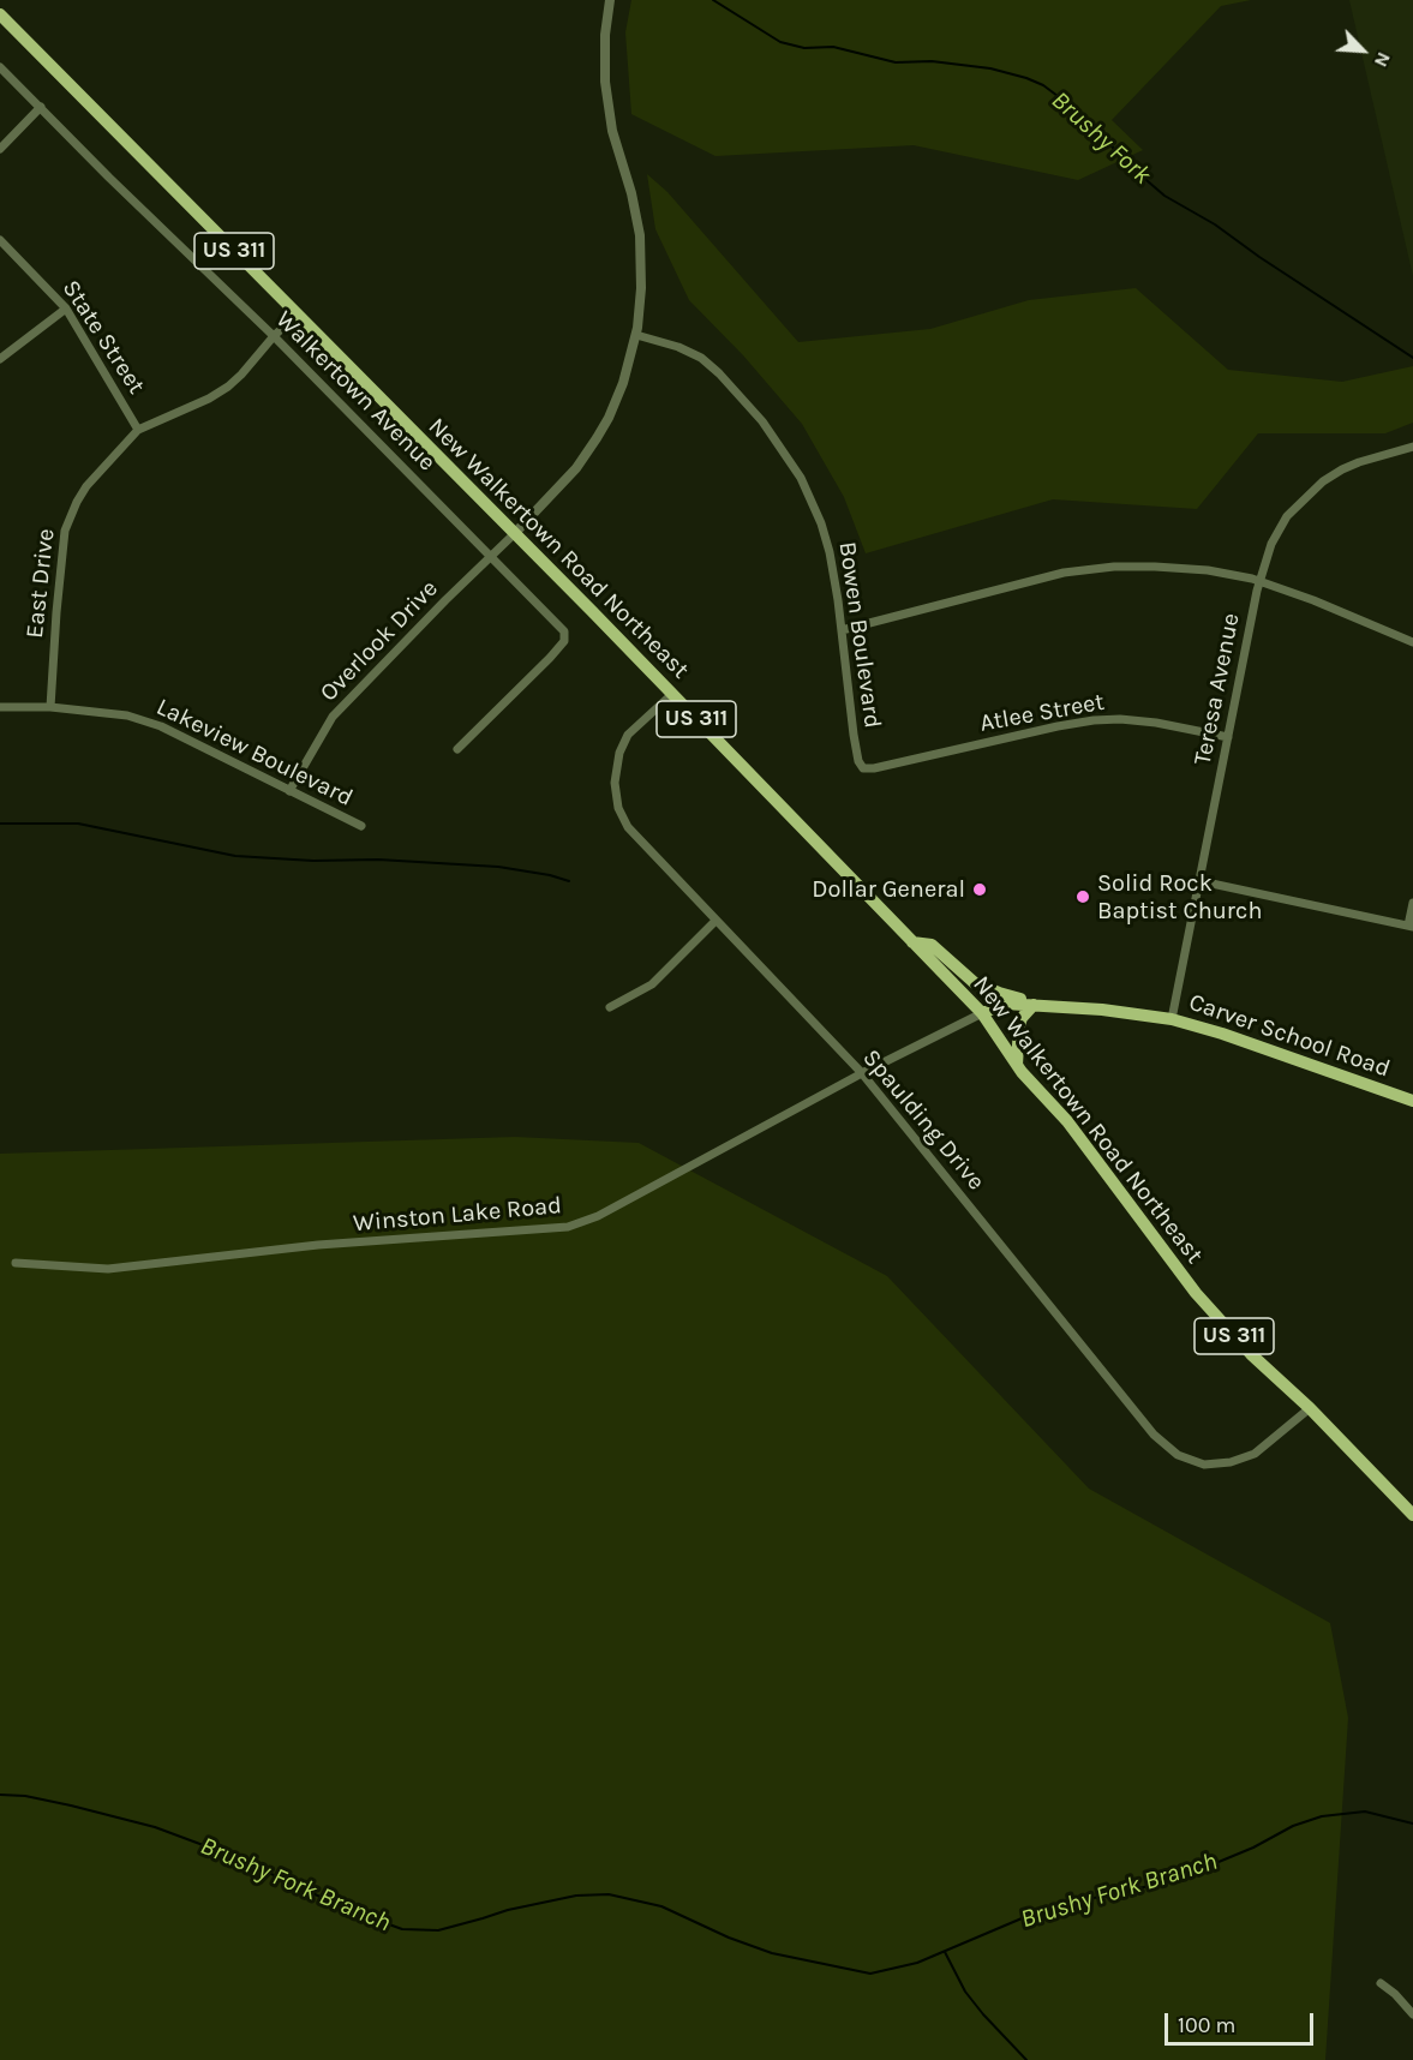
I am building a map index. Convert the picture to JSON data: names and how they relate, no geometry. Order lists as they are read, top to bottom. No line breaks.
{"streets":{"main road":["US 311","New Walkertown Road Northeast","Carver School Road"],"street":["State Street","Walkertown Avenue","East Drive","Bowen Boulevard","Overlook Drive","Teresa Avenue","Atlee Street","Lakeview Boulevard","Spaulding Drive","Winston Lake Road"]},"crossings":[["State Street","East Drive"],["Walkertown Avenue","East Drive"],["Walkertown Avenue","Overlook Drive"],["New Walkertown Road Northeast","East Drive"],["New Walkertown Road Northeast","Overlook Drive"],["New Walkertown Road Northeast","Carver School Road"],["New Walkertown Road Northeast","Spaulding Drive"],["New Walkertown Road Northeast","Winston Lake Road"],["East Drive","Lakeview Boulevard"],["Bowen Boulevard","Atlee Street"],["Overlook Drive","Lakeview Boulevard"],["Teresa Avenue","Atlee Street"],["Teresa Avenue","Carver School Road"],["Carver School Road","Winston Lake Road"],["Spaulding Drive","Winston Lake Road"]],"water":["Brushy Fork","Brushy Fork Branch"],"places":["Dollar General","Solid Rock Baptist Church"],"scale_bar":"100 m","north":"bottom right"}
